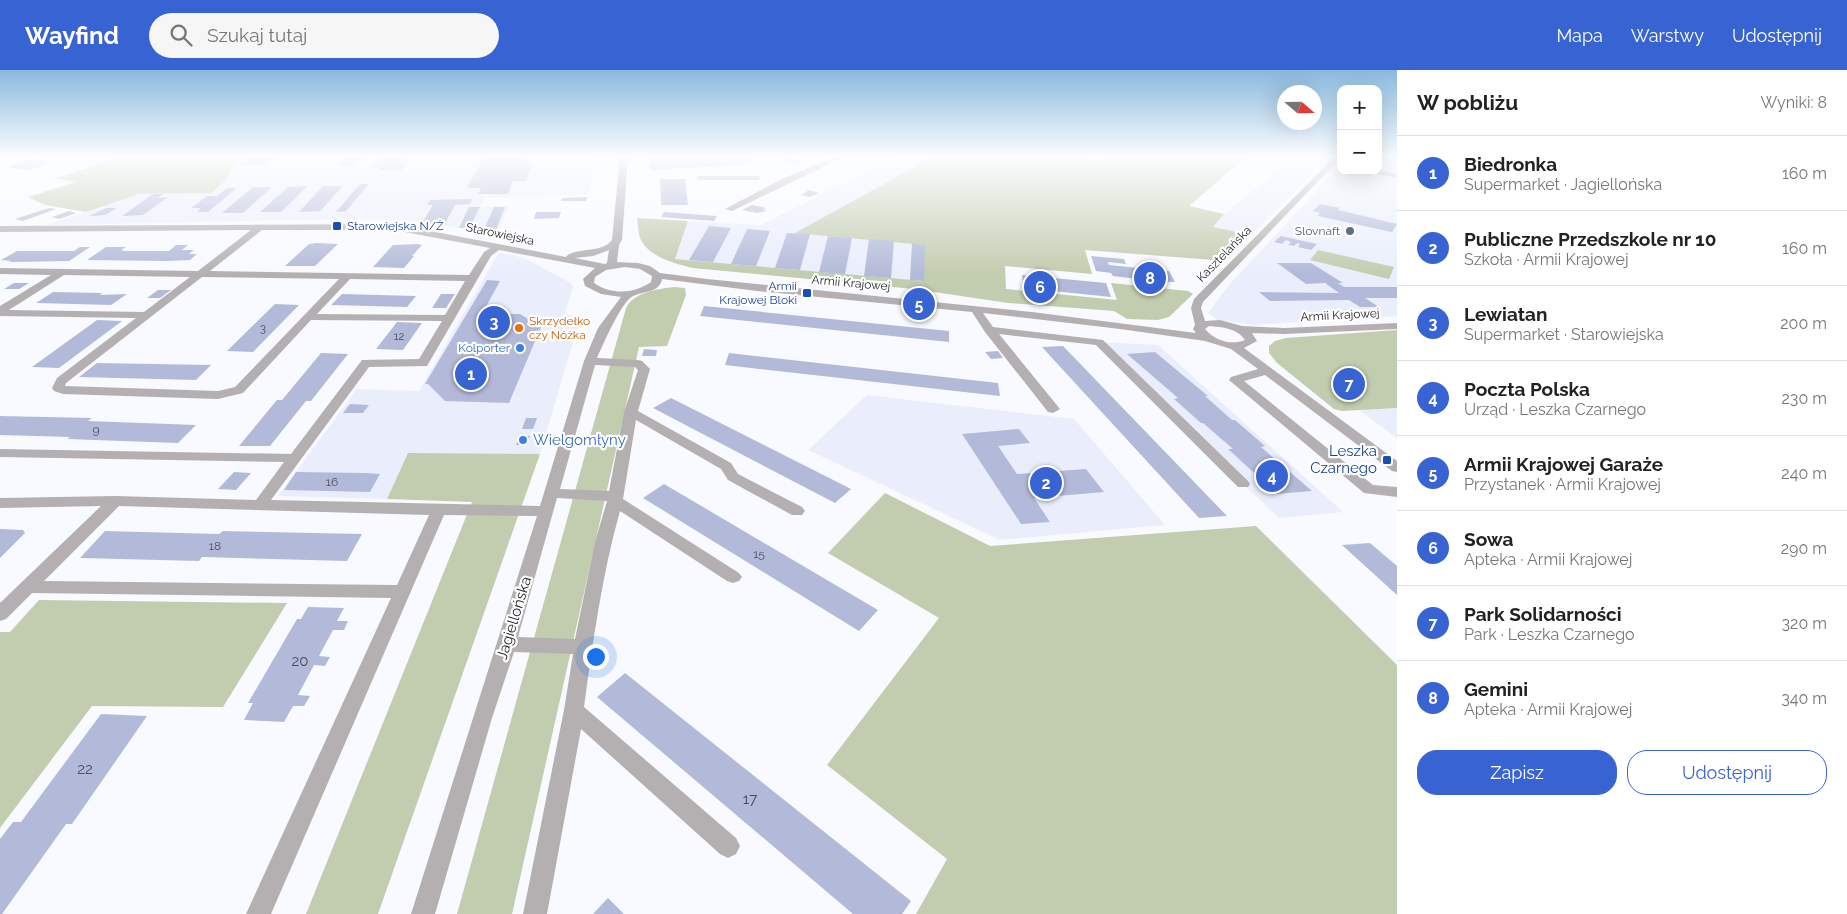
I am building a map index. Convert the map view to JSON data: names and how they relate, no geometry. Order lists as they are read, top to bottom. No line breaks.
{"streets":{"street":["Starowiejska","Kasztelańska","Armii Krajowej","Jagiellońska"]},"crossings":[["Armii Krajowej","Jagiellońska"]],"places":{"transit":["Starowiejska N/Ż","Armii Krajowej Bloki","Leszka Czarnego"],"other":["Slovnaft","Skrzydełko czy Nóżka","Kolporter","Wielgomłyny"]},"house_numbers":["3","12","9","16","18","15","20","22","17"],"north":"right","page":{"header":"Wayfind","search":"Szukaj tutaj","nav":["Mapa","Warstwy","Udostępnij"],"heading":["W pobliżu","Wyniki: 8"],"map_buttons":["+","−"],"list":[{"mark":"1","name":"Biedronka","note":"Supermarket · Jagiellońska","value":"160 m"},{"mark":"2","name":"Publiczne Przedszkole nr 10","note":"Szkoła · Armii Krajowej","value":"160 m"},{"mark":"3","name":"Lewiatan","note":"Supermarket · Starowiejska","value":"200 m"},{"mark":"4","name":"Poczta Polska","note":"Urząd · Leszka Czarnego","value":"230 m"},{"mark":"5","name":"Armii Krajowej Garaże","note":"Przystanek · Armii Krajowej","value":"240 m"},{"mark":"6","name":"Sowa","note":"Apteka · Armii Krajowej","value":"290 m"},{"mark":"7","name":"Park Solidarności","note":"Park · Leszka Czarnego","value":"320 m"},{"mark":"8","name":"Gemini","note":"Apteka · Armii Krajowej","value":"340 m"}],"pins":["8","6","5","3","1","7","4","2"],"buttons":["Zapisz","Udostępnij"]}}
